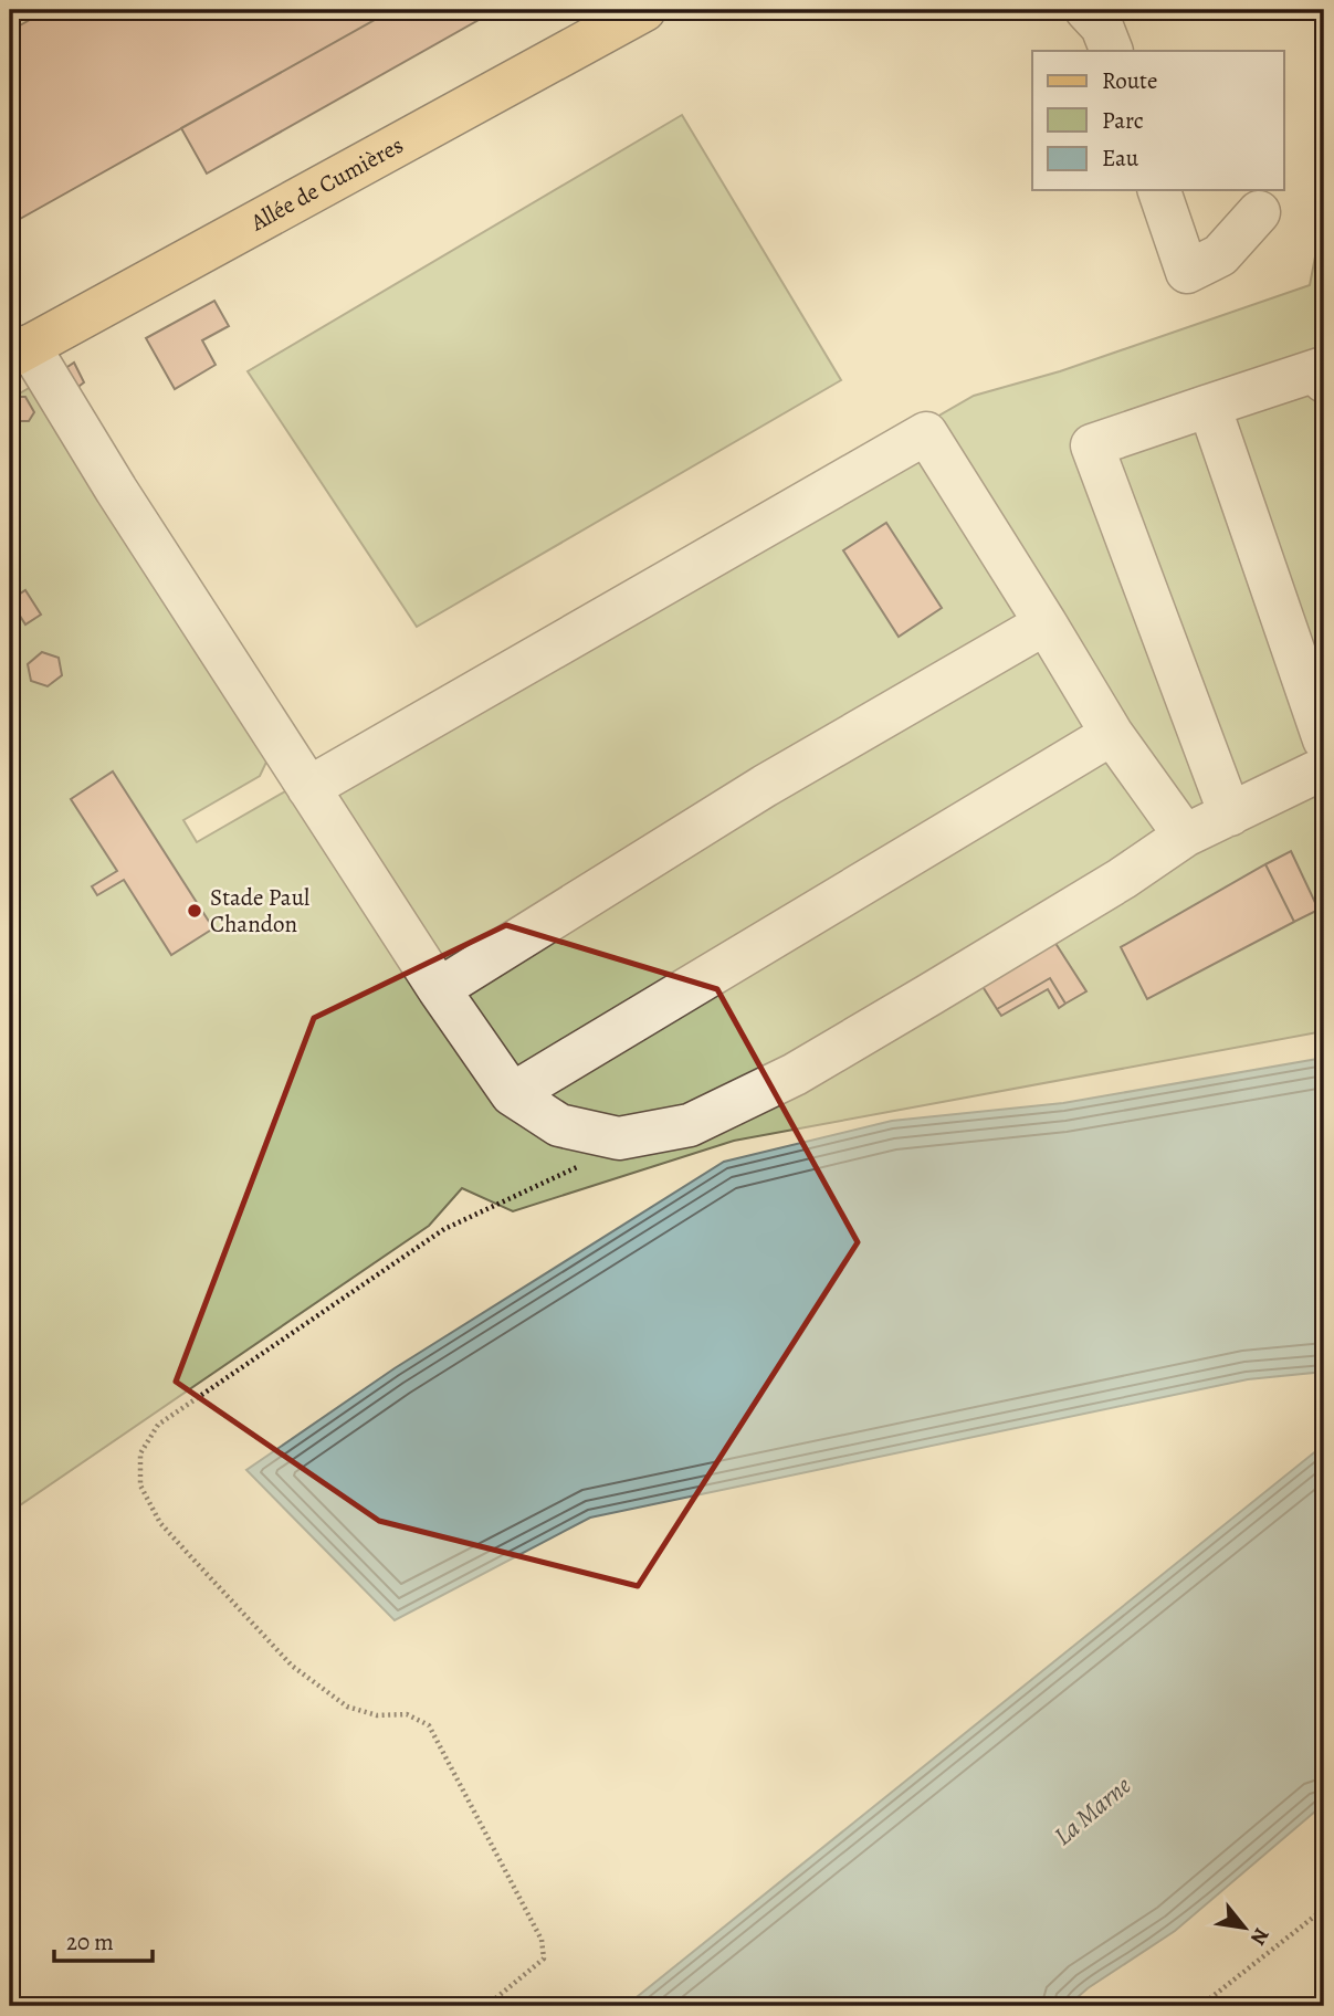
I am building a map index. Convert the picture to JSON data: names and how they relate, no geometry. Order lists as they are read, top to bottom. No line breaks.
{"streets":{"main road":["Allée de Cumières"]},"water":["La Marne"],"places":["Stade Paul Chandon"],"legend":["Route","Parc","Eau"],"scale_bar":"20 m","north":"bottom right"}
